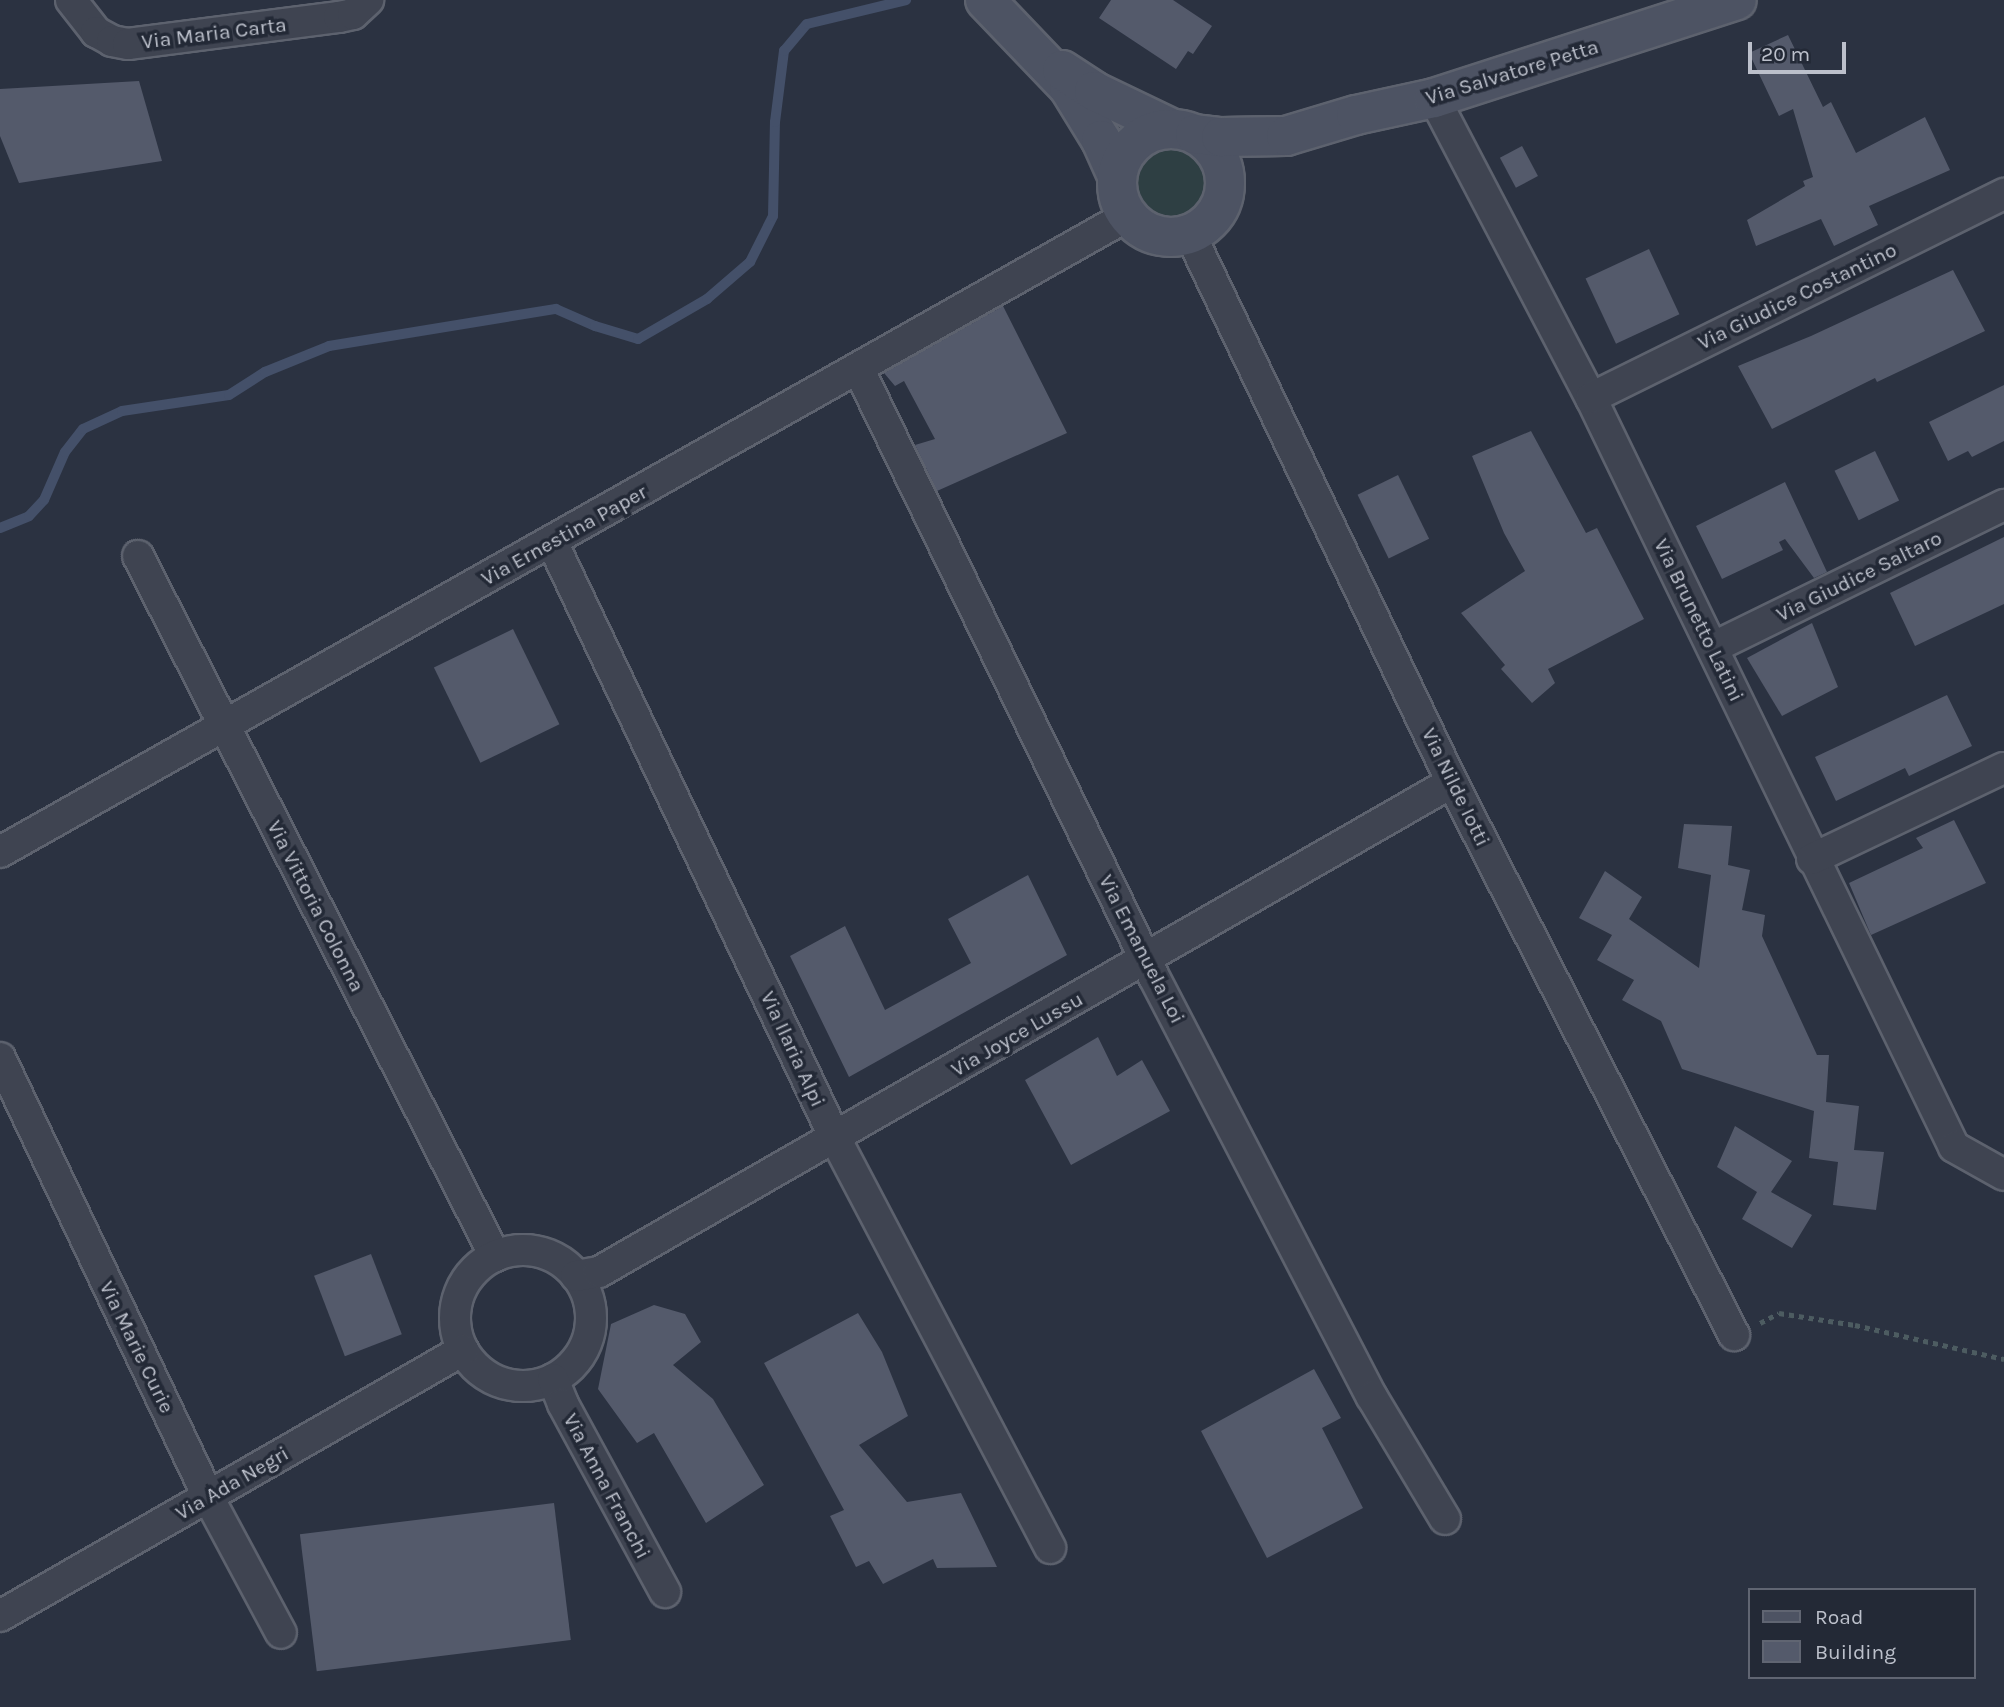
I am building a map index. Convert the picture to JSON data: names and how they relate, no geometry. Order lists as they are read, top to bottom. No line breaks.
{"streets":{"street":["Via Maria Carta","Via Salvatore Petta","Via Giudice Costantino","Via Ernestina Paper","Via Giudice Saltaro","Via Brunetto Latini","Via Nilde Iotti","Via Vittoria Colonna","Via Emanuela Loi","Via Joyce Lussu","Via Ilaria Alpi","Via Marie Curie","Via Ada Negri","Via Anna Franchi"]},"crossings":[["Via Salvatore Petta","Via Ernestina Paper"],["Via Salvatore Petta","Via Brunetto Latini"],["Via Salvatore Petta","Via Nilde Iotti"],["Via Giudice Costantino","Via Brunetto Latini"],["Via Ernestina Paper","Via Nilde Iotti"],["Via Ernestina Paper","Via Vittoria Colonna"],["Via Ernestina Paper","Via Emanuela Loi"],["Via Ernestina Paper","Via Ilaria Alpi"],["Via Giudice Saltaro","Via Brunetto Latini"],["Via Nilde Iotti","Via Joyce Lussu"],["Via Vittoria Colonna","Via Joyce Lussu"],["Via Vittoria Colonna","Via Ada Negri"],["Via Vittoria Colonna","Via Anna Franchi"],["Via Emanuela Loi","Via Joyce Lussu"],["Via Joyce Lussu","Via Ilaria Alpi"],["Via Joyce Lussu","Via Ada Negri"],["Via Joyce Lussu","Via Anna Franchi"],["Via Marie Curie","Via Ada Negri"],["Via Ada Negri","Via Anna Franchi"]],"legend":["Road","Building"],"scale_bar":"20 m"}
